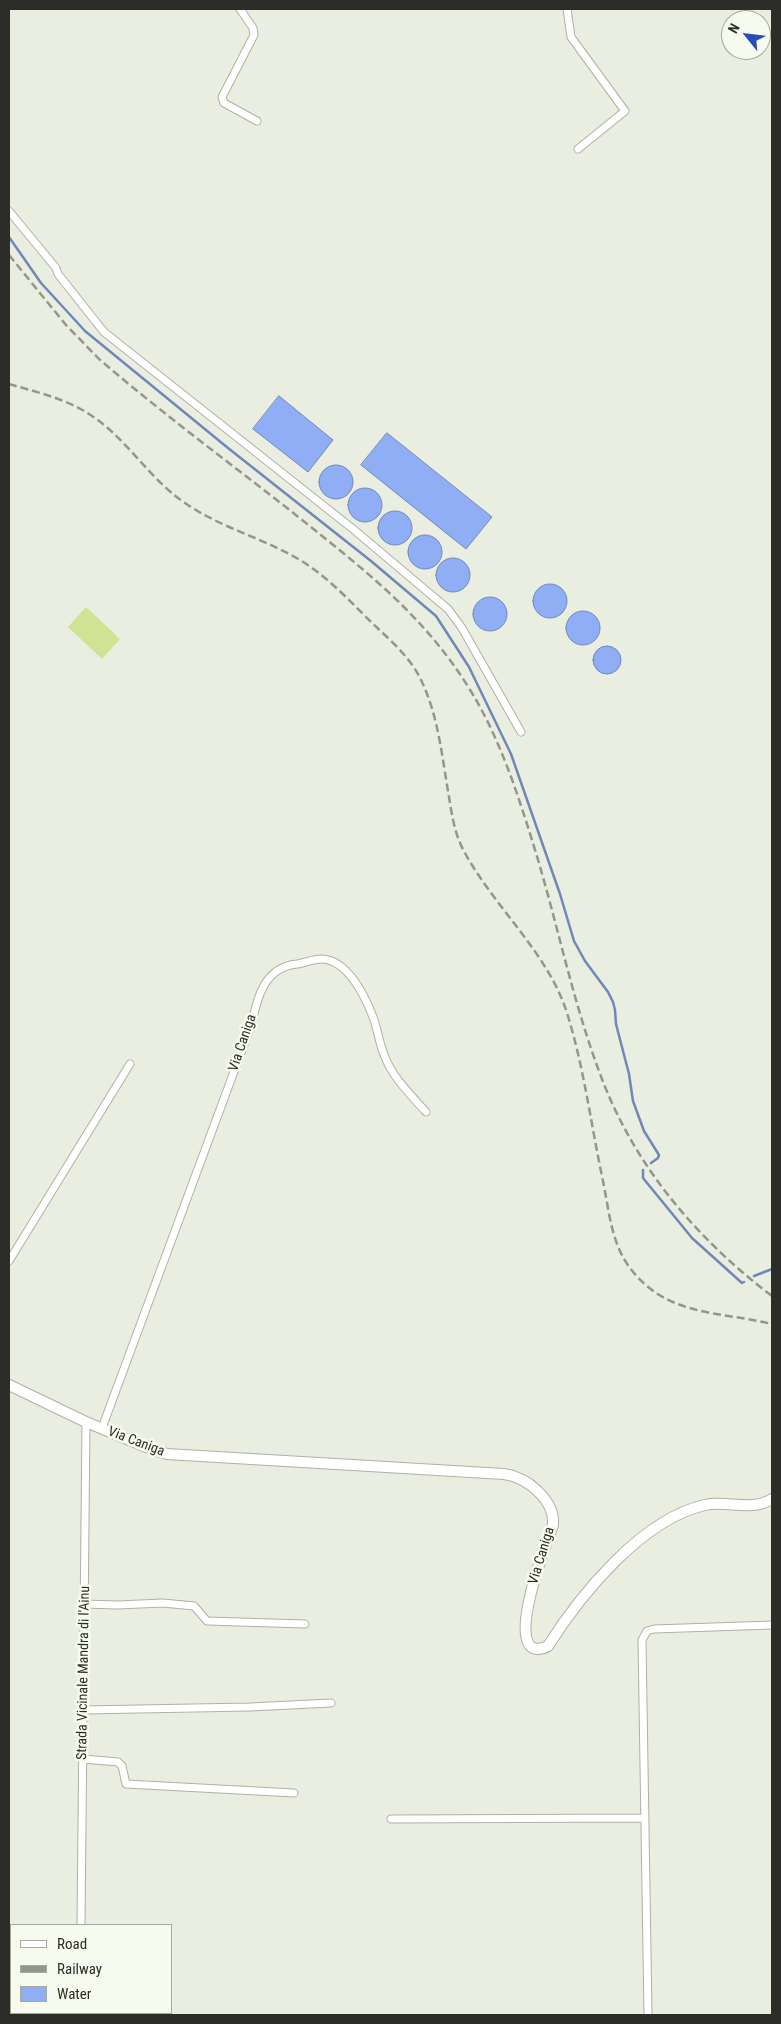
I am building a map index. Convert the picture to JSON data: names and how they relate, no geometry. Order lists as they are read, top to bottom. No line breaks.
{"streets":{"street":["Via Caniga","Strada Vicinale Mandra di l'Ainu"]},"crossings":[["Via Caniga","Strada Vicinale Mandra di l'Ainu"]],"legend":["Road","Railway","Water"],"north":"top left"}
